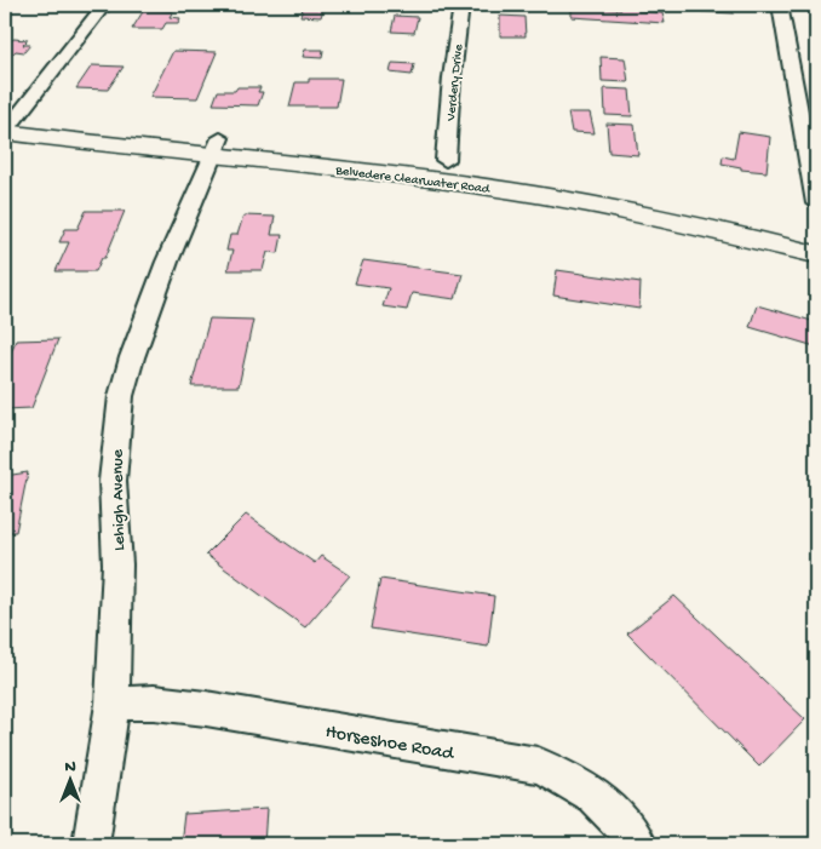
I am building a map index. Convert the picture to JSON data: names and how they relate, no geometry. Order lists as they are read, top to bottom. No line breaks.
{"streets":{"main road":["Belvedere Clearwater Road"],"street":["Verdery Drive","Lehigh Avenue","Horseshoe Road"]},"crossings":[["Verdery Drive","Belvedere Clearwater Road"],["Belvedere Clearwater Road","Lehigh Avenue"],["Lehigh Avenue","Horseshoe Road"]],"north":"top"}
